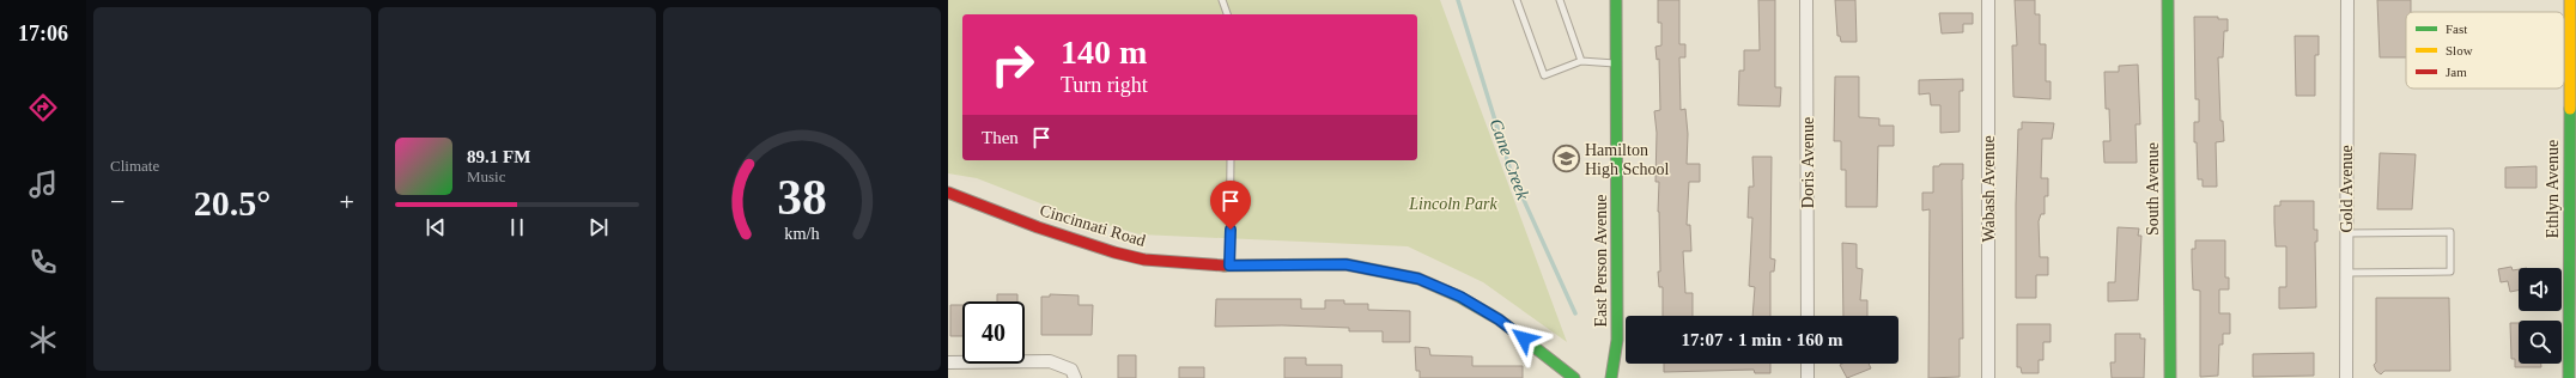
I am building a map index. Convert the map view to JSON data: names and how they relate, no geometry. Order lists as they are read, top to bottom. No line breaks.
{"streets":{"street":["Doris Avenue","Wabash Avenue","South Avenue","Gold Avenue","Ethlyn Avenue","Cincinnati Road","East Person Avenue"]},"water":["Cane Creek"],"parks":["Lincoln Park"],"places":{"school or university":["Hamilton High School"]},"legend":["Fast","Slow","Jam"],"page":{"tabs":"17:06","tile":"Climate","turn":["140 m","Turn right"],"then":"Then","song":["89.1 FM","Music"],"heat":["−","20.5°","+"],"limit":"40","trip":"17:07 · 1 min · 160 m","gauge":["38","km/h"]}}
